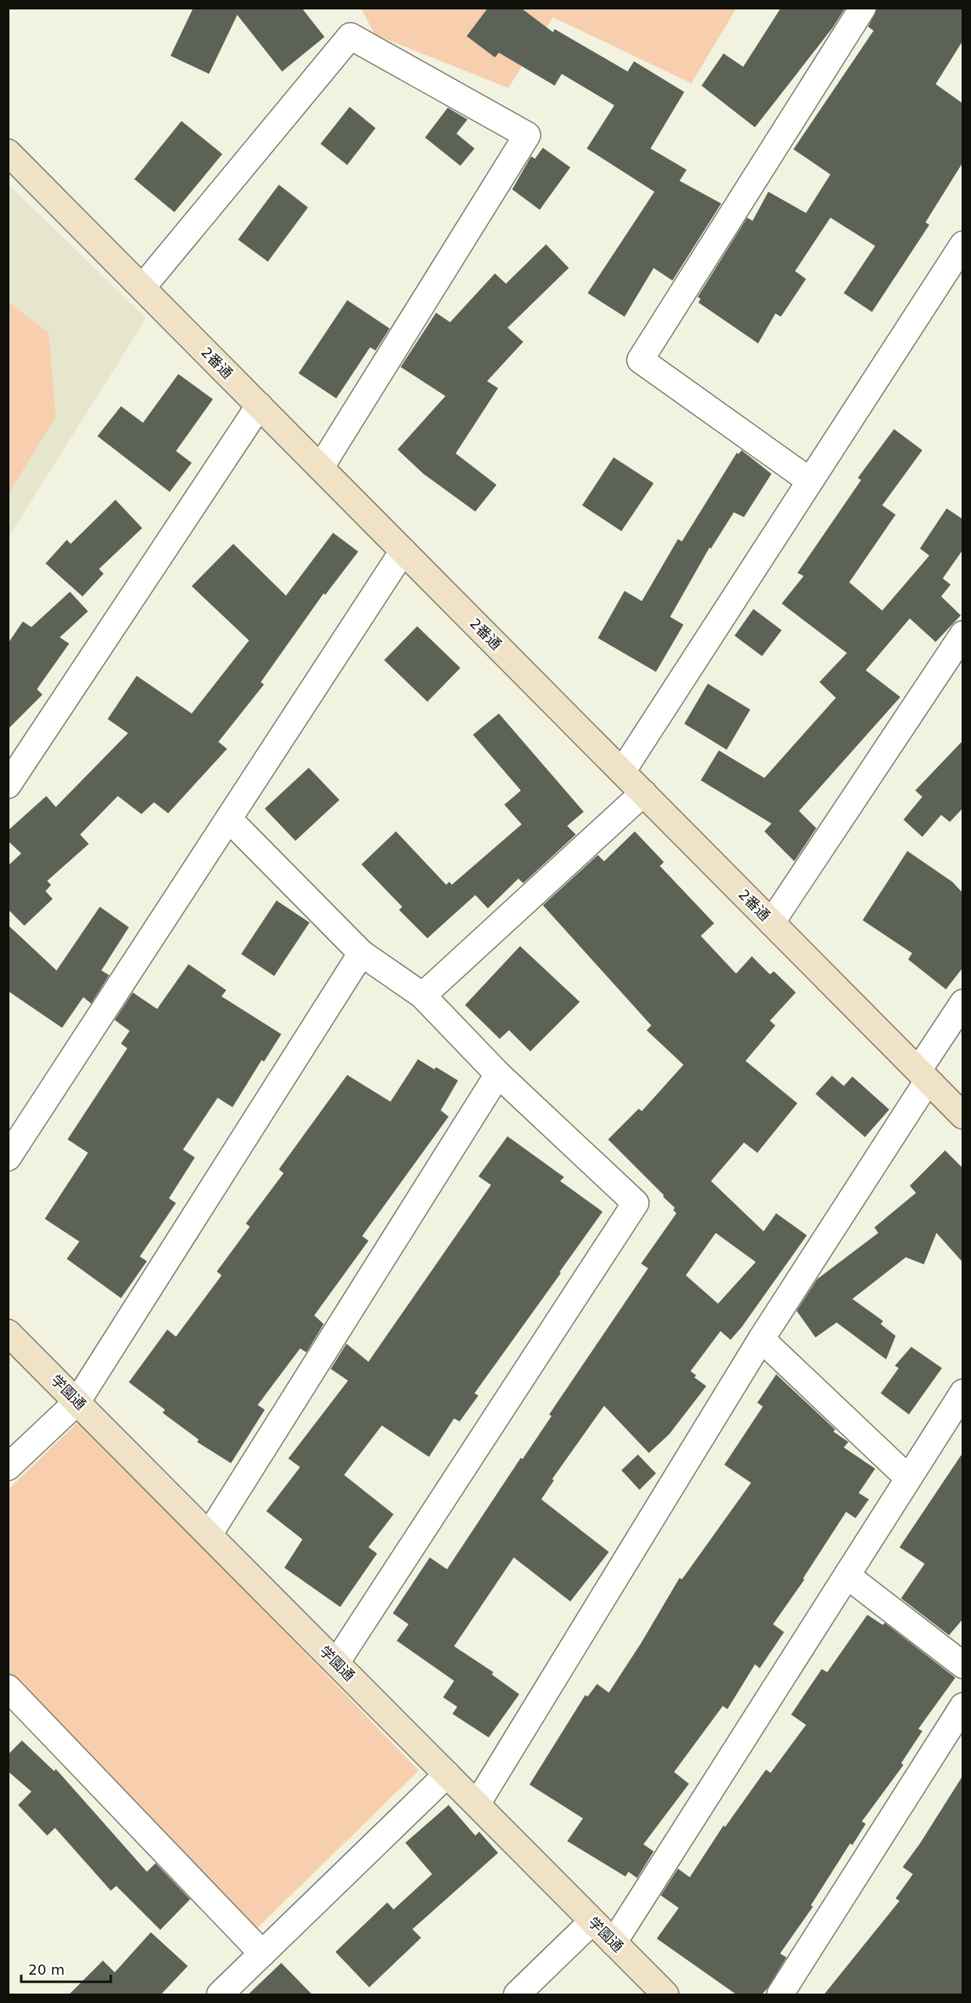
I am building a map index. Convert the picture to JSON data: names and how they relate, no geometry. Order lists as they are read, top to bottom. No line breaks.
{"streets":{"street":["2番通","学園通"]},"scale_bar":"20 m"}
